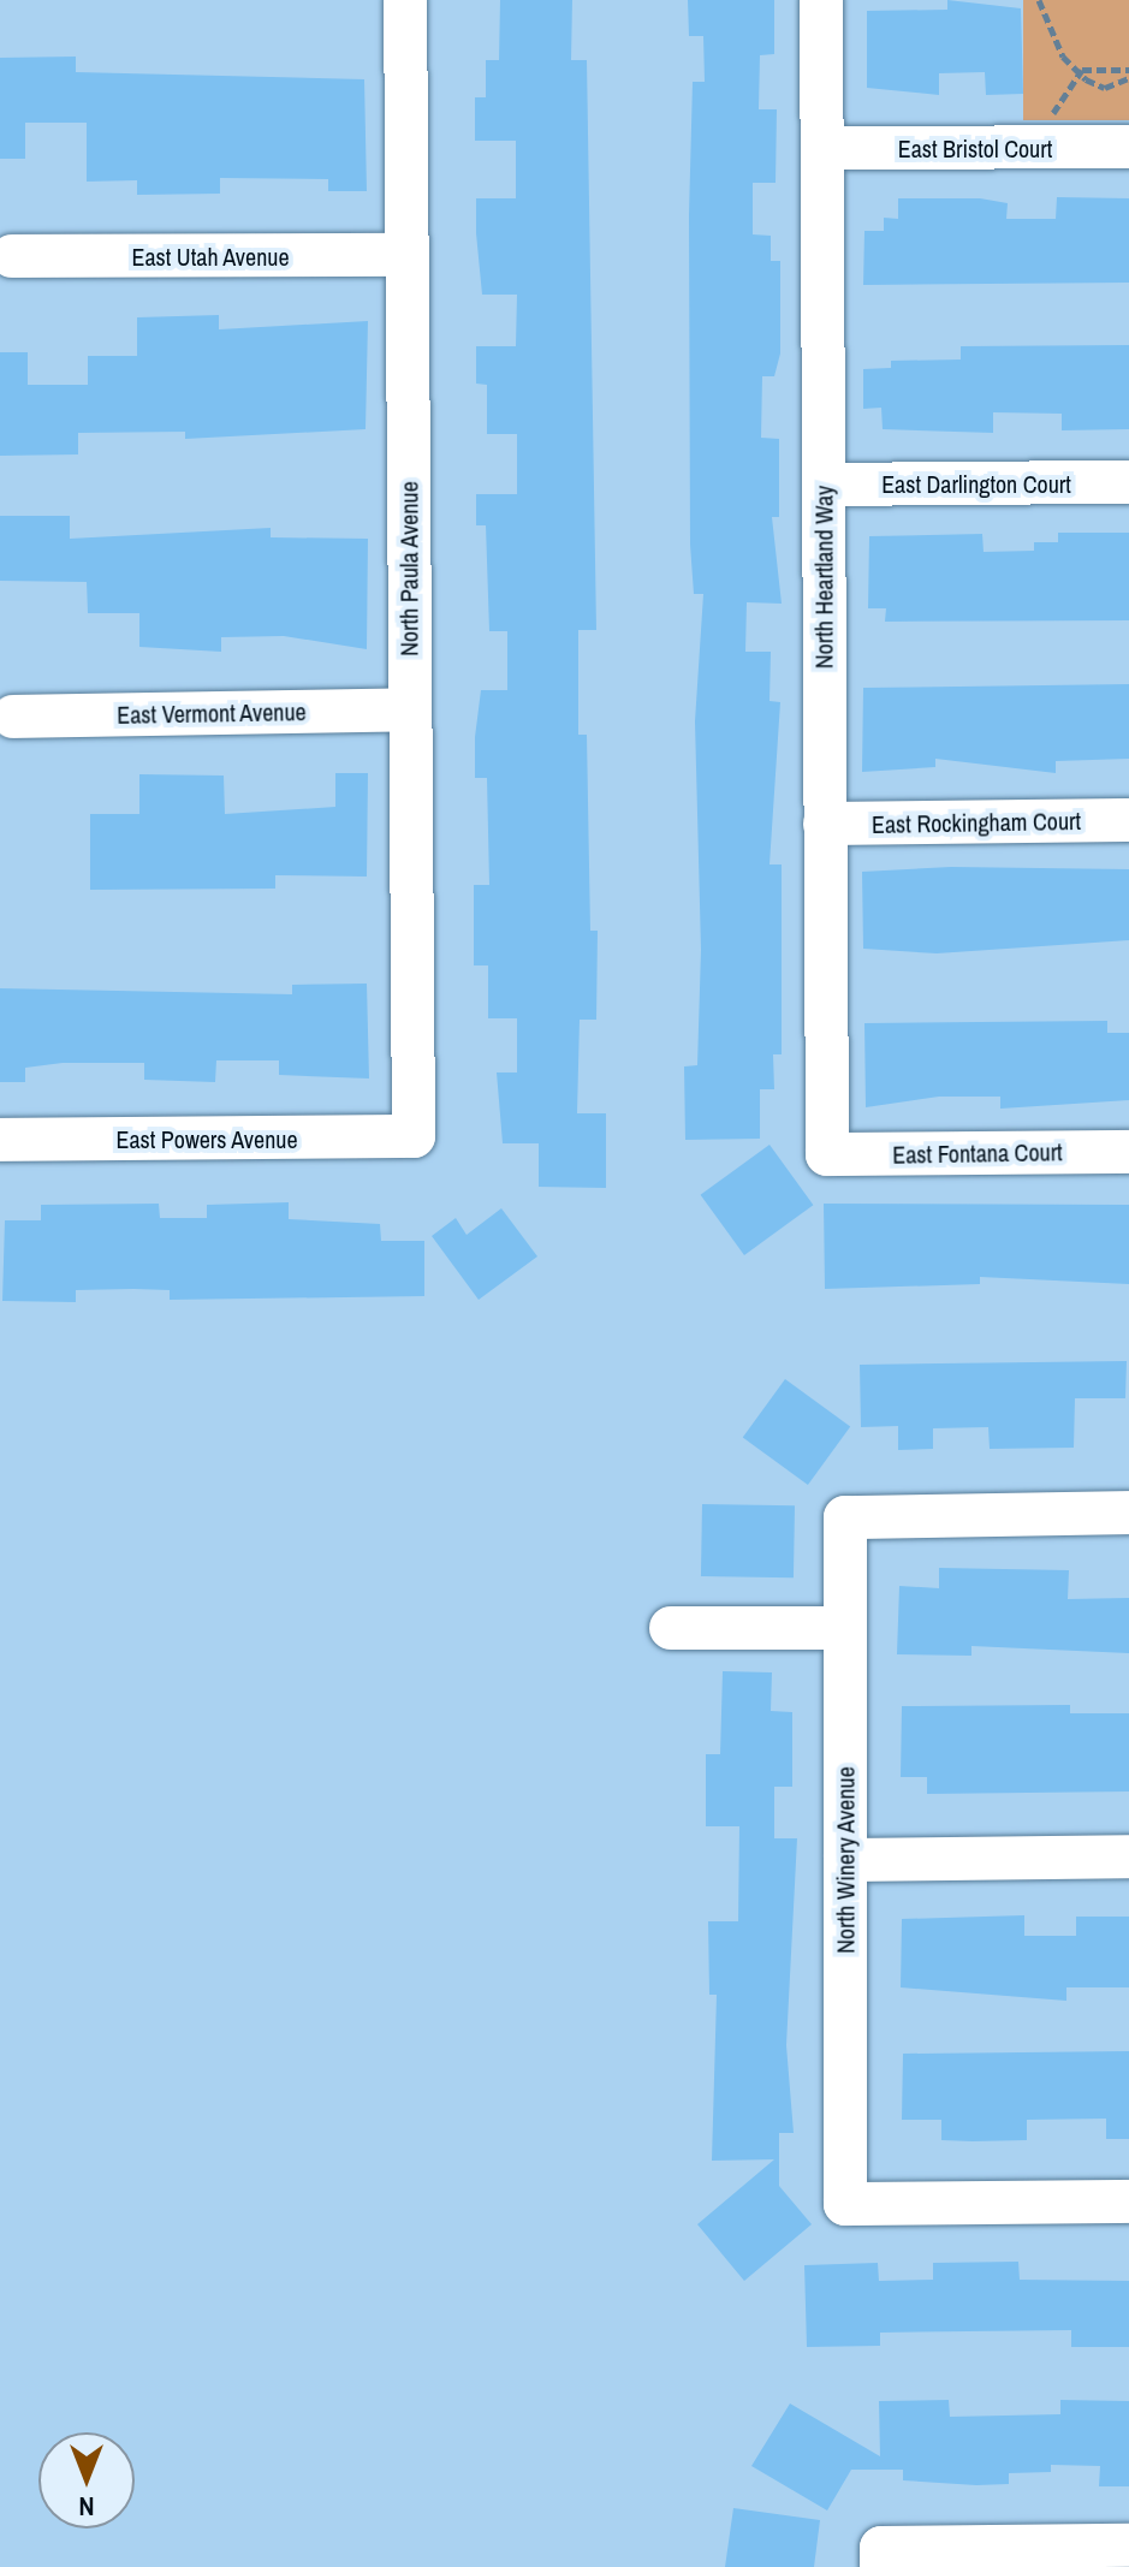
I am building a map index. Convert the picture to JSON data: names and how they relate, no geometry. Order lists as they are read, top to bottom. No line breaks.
{"streets":{"street":["East Bristol Court","East Utah Avenue","East Darlington Court","North Paula Avenue","North Heartland Way","East Vermont Avenue","East Rockingham Court","East Powers Avenue","East Fontana Court","North Winery Avenue"]},"crossings":[["East Bristol Court","North Heartland Way"],["East Utah Avenue","North Paula Avenue"],["East Darlington Court","North Heartland Way"],["North Paula Avenue","East Vermont Avenue"],["North Paula Avenue","East Powers Avenue"],["North Heartland Way","East Rockingham Court"],["North Heartland Way","East Fontana Court"]],"north":"bottom"}
